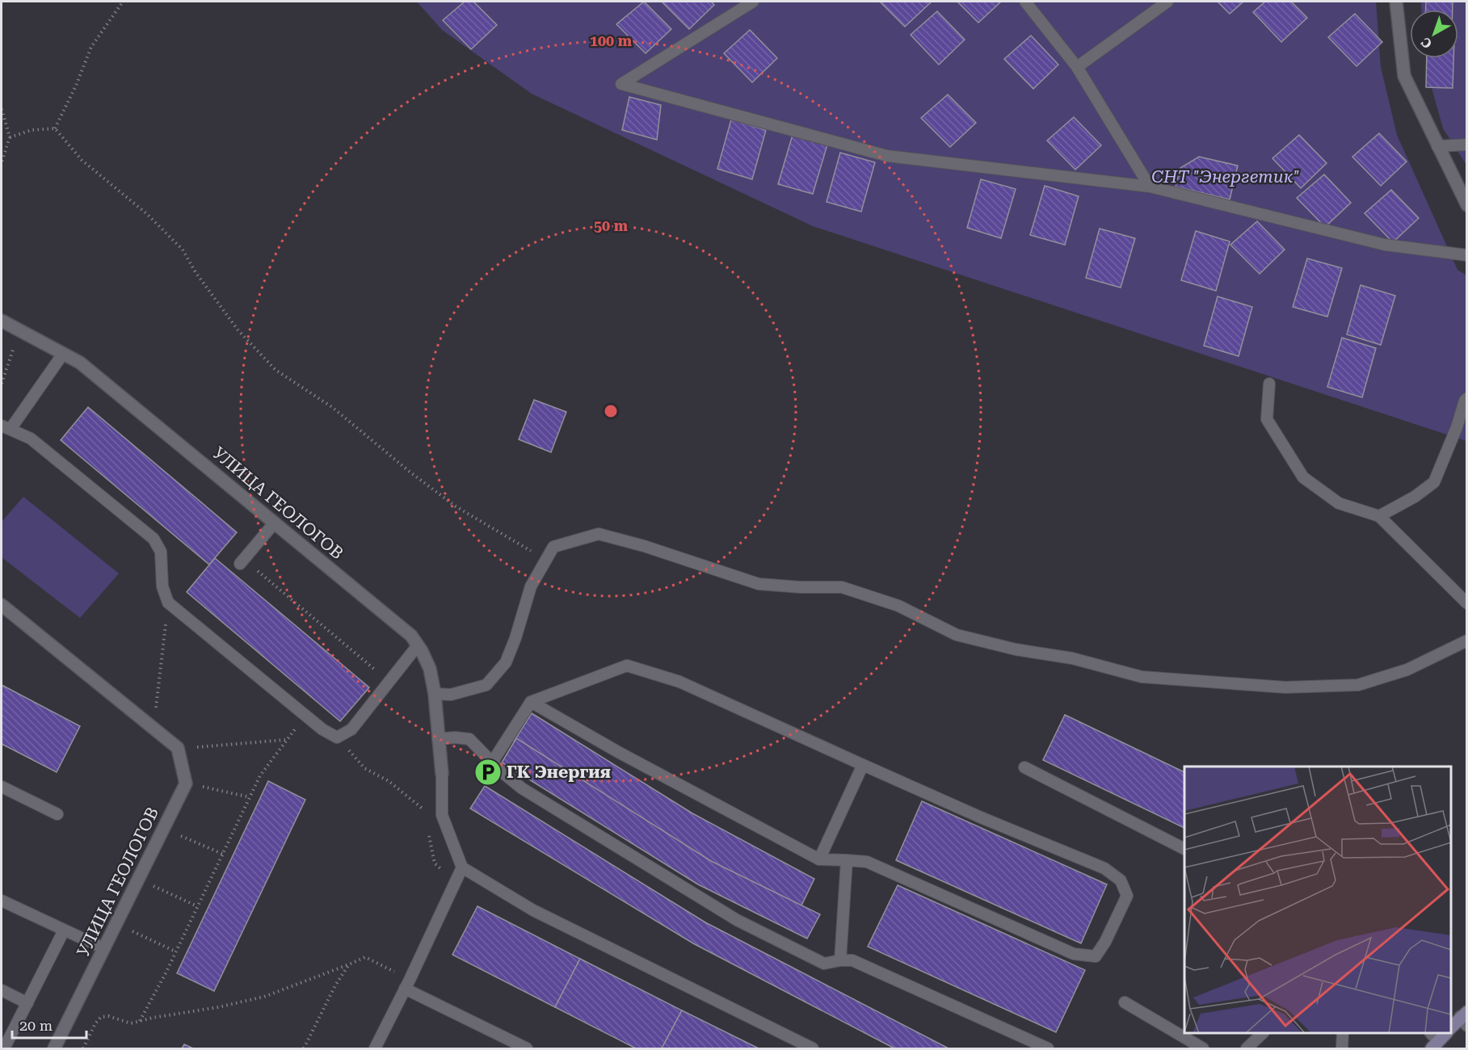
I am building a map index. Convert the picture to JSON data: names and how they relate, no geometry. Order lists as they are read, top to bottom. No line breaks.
{"streets":{"street":["УЛИЦА ГЕОЛОГОВ"]},"parks":["СНТ \"Энергетик\""],"places":{"parking":["ГК Энергия"]},"scale_bar":"20 m","north":"bottom left","rings":["100 m","50 m"]}
